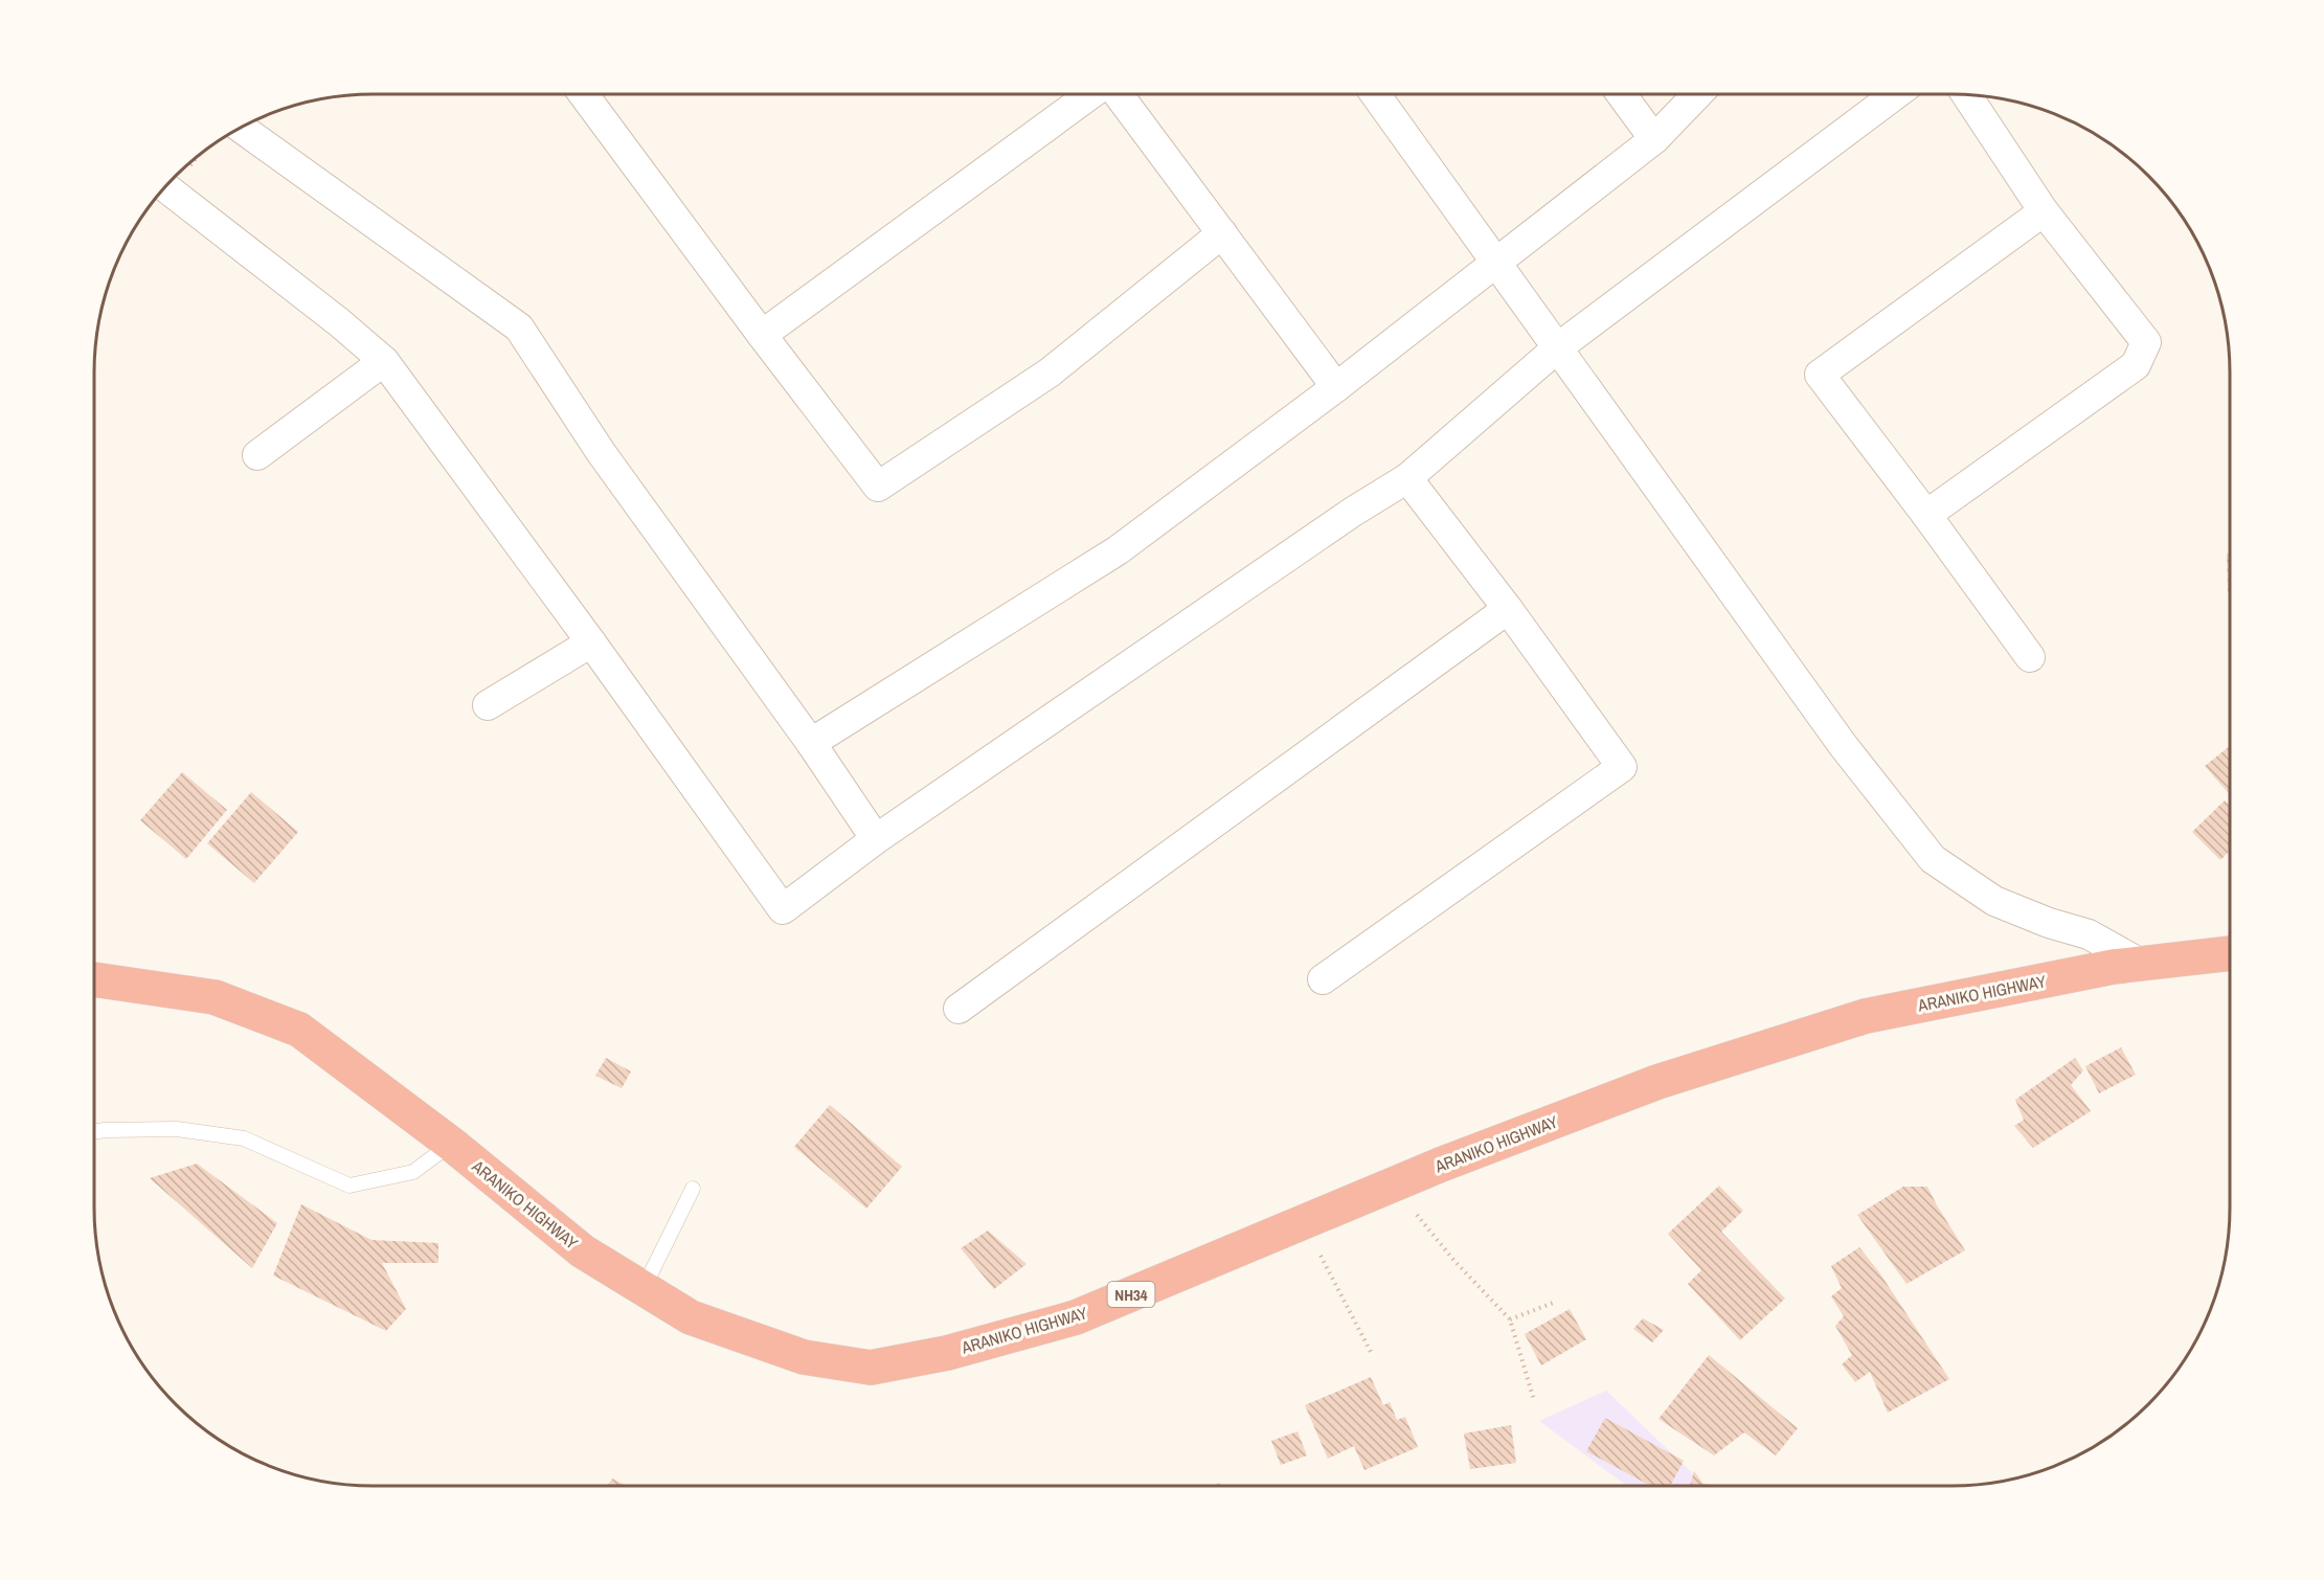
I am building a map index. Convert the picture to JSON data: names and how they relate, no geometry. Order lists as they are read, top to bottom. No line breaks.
{"streets":{"highway":["ARANIKO HIGHWAY","NH34"]}}
